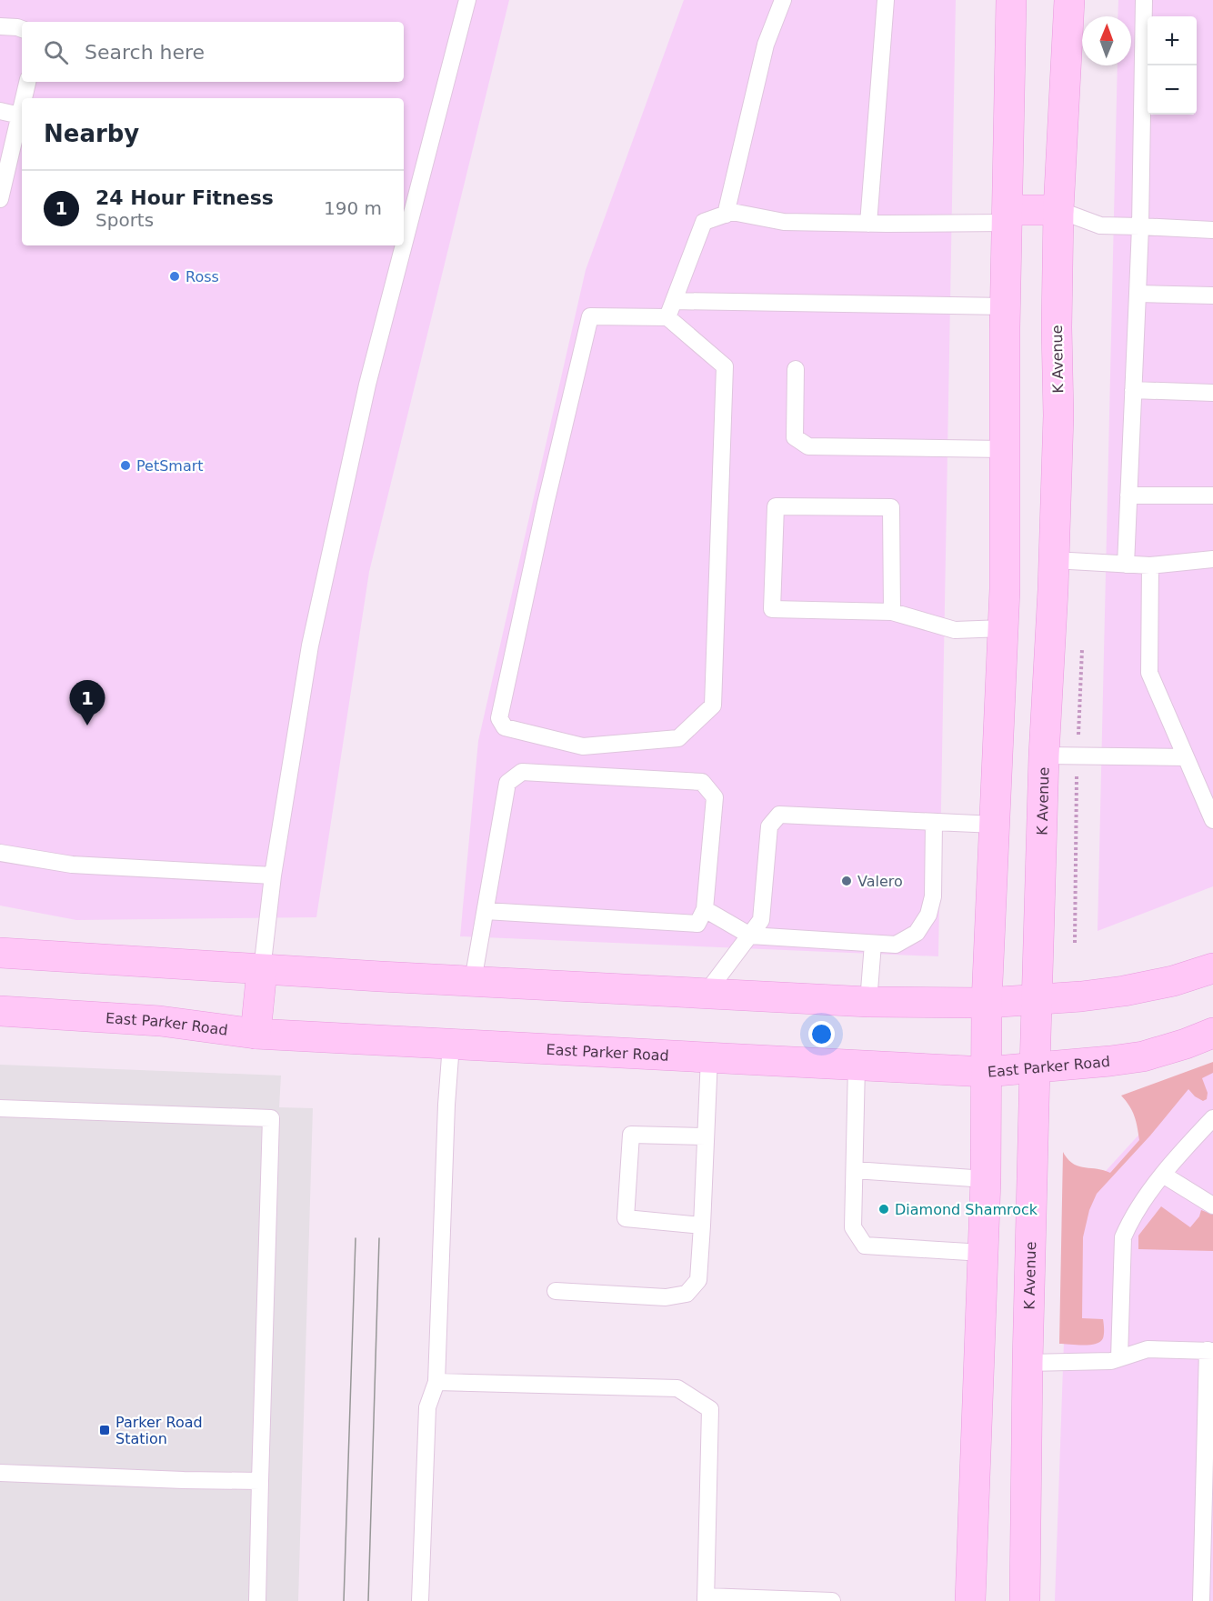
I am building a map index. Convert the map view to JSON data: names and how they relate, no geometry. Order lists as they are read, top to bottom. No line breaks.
{"streets":{"main road":["K Avenue","East Parker Road"]},"crossings":[["K Avenue","East Parker Road"]],"places":{"other":["Ross","PetSmart","Valero","Diamond Shamrock"],"transit":["Parker Road Station"]},"north":"top","page":{"map_buttons":["+","−"],"search":"Search here","heading":"Nearby","list":[{"mark":"1","name":"24 Hour Fitness","note":"Sports","value":"190 m"}],"pins":"1"}}
